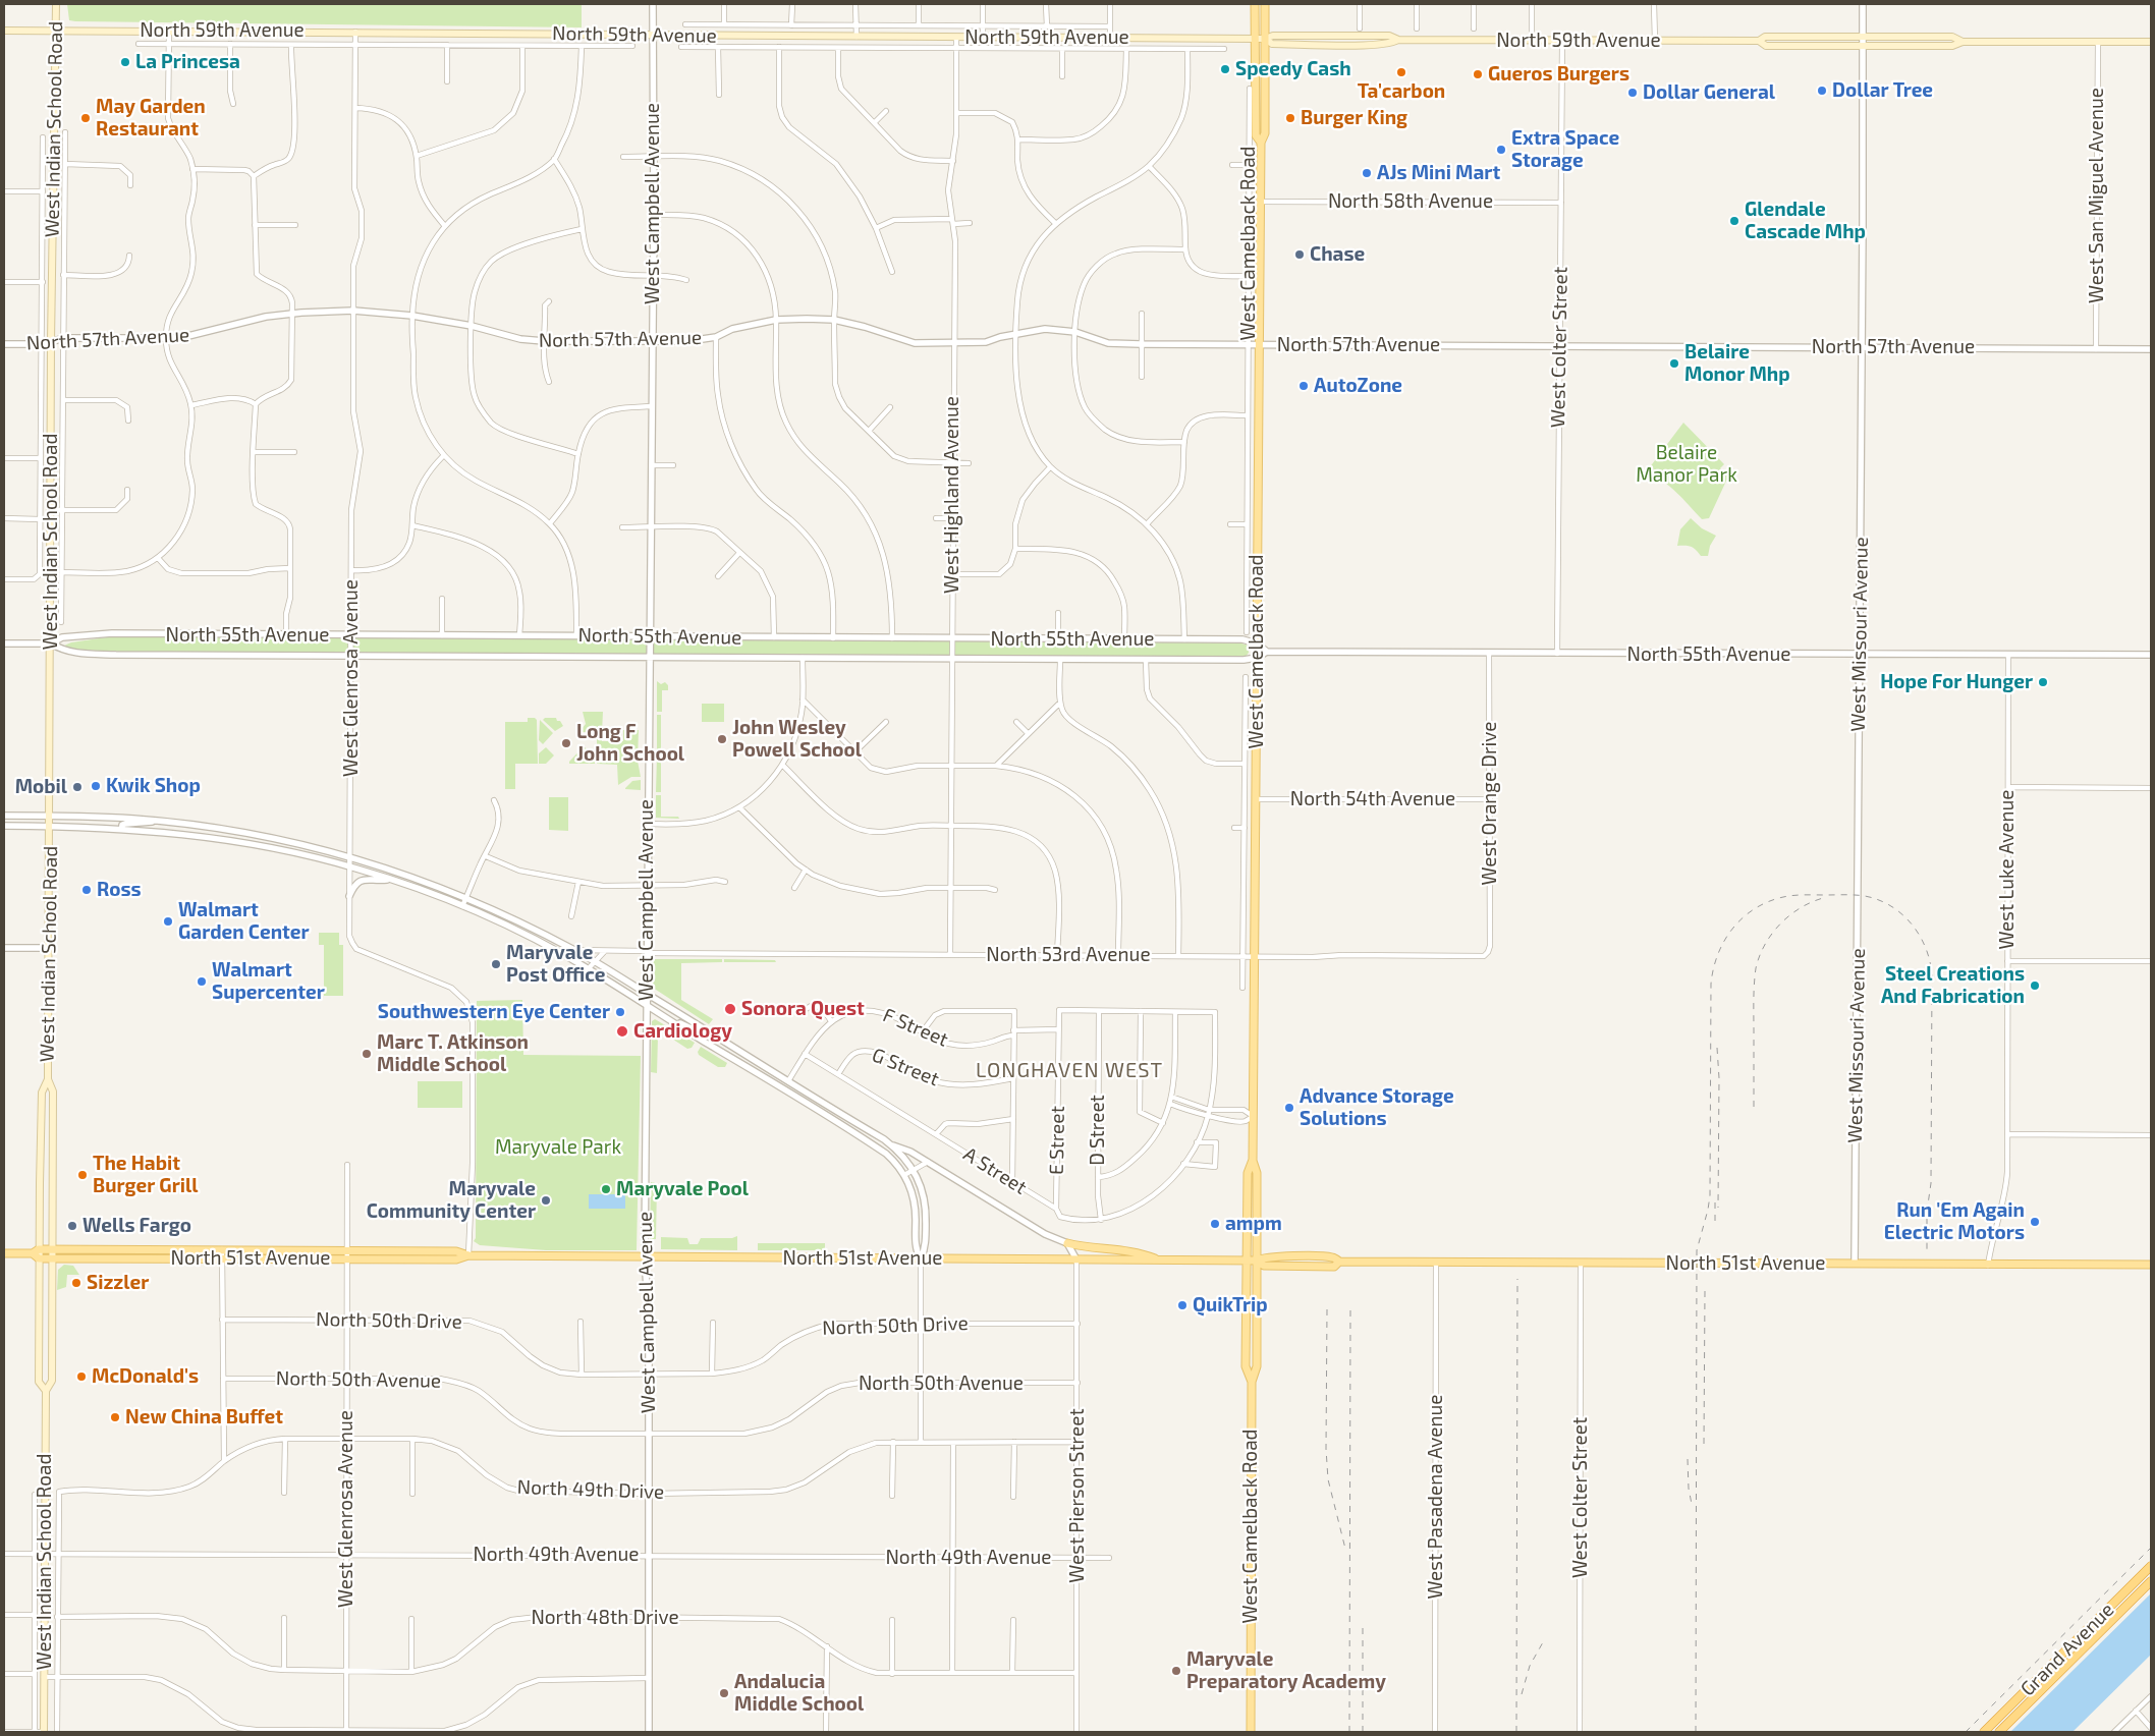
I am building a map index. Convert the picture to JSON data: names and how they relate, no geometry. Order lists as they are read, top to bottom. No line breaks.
{"streets":{"highway":["Grand Avenue"],"main road":["North 59th Avenue","West Indian School Road","West Camelback Road","North 51st Avenue"],"street":["West San Miguel Avenue","North 58th Avenue","West Campbell Avenue","North 57th Avenue","West Colter Street","West Highland Avenue","West Missouri Avenue","North 55th Avenue","West Glenrosa Avenue","North 54th Avenue","West Orange Drive","West Luke Avenue","North 53rd Avenue","F Street","G Street","D Street","E Street","A Street","North 50th Drive","North 50th Avenue","North 49th Drive","West Pierson Street","West Pasadena Avenue","North 49th Avenue","North 48th Drive"]},"crossings":[["North 59th Avenue","West Indian School Road"],["North 59th Avenue","West San Miguel Avenue"],["North 59th Avenue","West Campbell Avenue"],["North 59th Avenue","West Camelback Road"],["North 59th Avenue","West Colter Street"],["North 59th Avenue","West Highland Avenue"],["North 59th Avenue","West Missouri Avenue"],["North 59th Avenue","West Glenrosa Avenue"],["West Indian School Road","North 57th Avenue"],["West Indian School Road","North 55th Avenue"],["West Indian School Road","North 51st Avenue"],["West Indian School Road","North 49th Drive"],["West Indian School Road","North 49th Avenue"],["West Indian School Road","North 48th Drive"],["West San Miguel Avenue","North 57th Avenue"],["North 58th Avenue","West Camelback Road"],["North 58th Avenue","West Colter Street"],["West Campbell Avenue","North 57th Avenue"],["West Campbell Avenue","North 55th Avenue"],["West Campbell Avenue","North 53rd Avenue"],["West Campbell Avenue","North 51st Avenue"],["West Campbell Avenue","North 50th Drive"],["West Campbell Avenue","North 50th Avenue"],["West Campbell Avenue","North 49th Drive"],["West Campbell Avenue","North 49th Avenue"],["West Campbell Avenue","North 48th Drive"],["West Camelback Road","North 57th Avenue"],["West Camelback Road","North 55th Avenue"],["West Camelback Road","North 54th Avenue"],["West Camelback Road","North 53rd Avenue"],["West Camelback Road","North 51st Avenue"],["North 57th Avenue","West Colter Street"],["North 57th Avenue","West Highland Avenue"],["North 57th Avenue","West Missouri Avenue"],["North 57th Avenue","West Glenrosa Avenue"],["West Colter Street","North 55th Avenue"],["West Colter Street","North 51st Avenue"],["West Highland Avenue","North 55th Avenue"],["West Highland Avenue","North 53rd Avenue"],["West Missouri Avenue","North 55th Avenue"],["West Missouri Avenue","North 51st Avenue"],["North 55th Avenue","West Glenrosa Avenue"],["North 55th Avenue","West Orange Drive"],["North 55th Avenue","West Luke Avenue"],["West Glenrosa Avenue","North 51st Avenue"],["West Glenrosa Avenue","North 50th Drive"],["West Glenrosa Avenue","North 50th Avenue"],["West Glenrosa Avenue","North 49th Drive"],["West Glenrosa Avenue","North 49th Avenue"],["West Glenrosa Avenue","North 48th Drive"],["North 54th Avenue","West Orange Drive"],["West Orange Drive","North 53rd Avenue"],["West Luke Avenue","North 51st Avenue"],["F Street","E Street"],["F Street","A Street"],["G Street","A Street"],["D Street","E Street"],["D Street","A Street"],["E Street","A Street"],["North 51st Avenue","West Pierson Street"],["North 51st Avenue","West Pasadena Avenue"],["North 50th Drive","West Pierson Street"],["North 50th Avenue","West Pierson Street"],["North 49th Drive","West Pierson Street"],["West Pierson Street","North 49th Avenue"],["West Pierson Street","North 48th Drive"]],"districts":["LONGHAVEN WEST"],"parks":["Belaire Manor Park","Maryvale Park"],"places":["La Princesa","Speedy Cash","Ta'carbon","Gueros Burgers","Dollar Tree","Dollar General","May Garden Restaurant","Burger King","Extra Space Storage","AJs Mini Mart","Glendale Cascade Mhp","Chase","Belaire Monor Mhp","AutoZone","Hope For Hunger","John Wesley Powell School","Long F John School","Kwik Shop","Mobil","Ross","Walmart Garden Center","Maryvale Post Office","Walmart Supercenter","Steel Creations And Fabrication","Sonora Quest","Southwestern Eye Center","Cardiology","Marc T. Atkinson Middle School","Advance Storage Solutions","The Habit Burger Grill","Maryvale Pool","Maryvale Community Center","Run 'Em Again Electric Motors","ampm","Wells Fargo","Sizzler","QuikTrip","McDonald's","New China Buffet","Maryvale Preparatory Academy","Andalucia Middle School"]}
